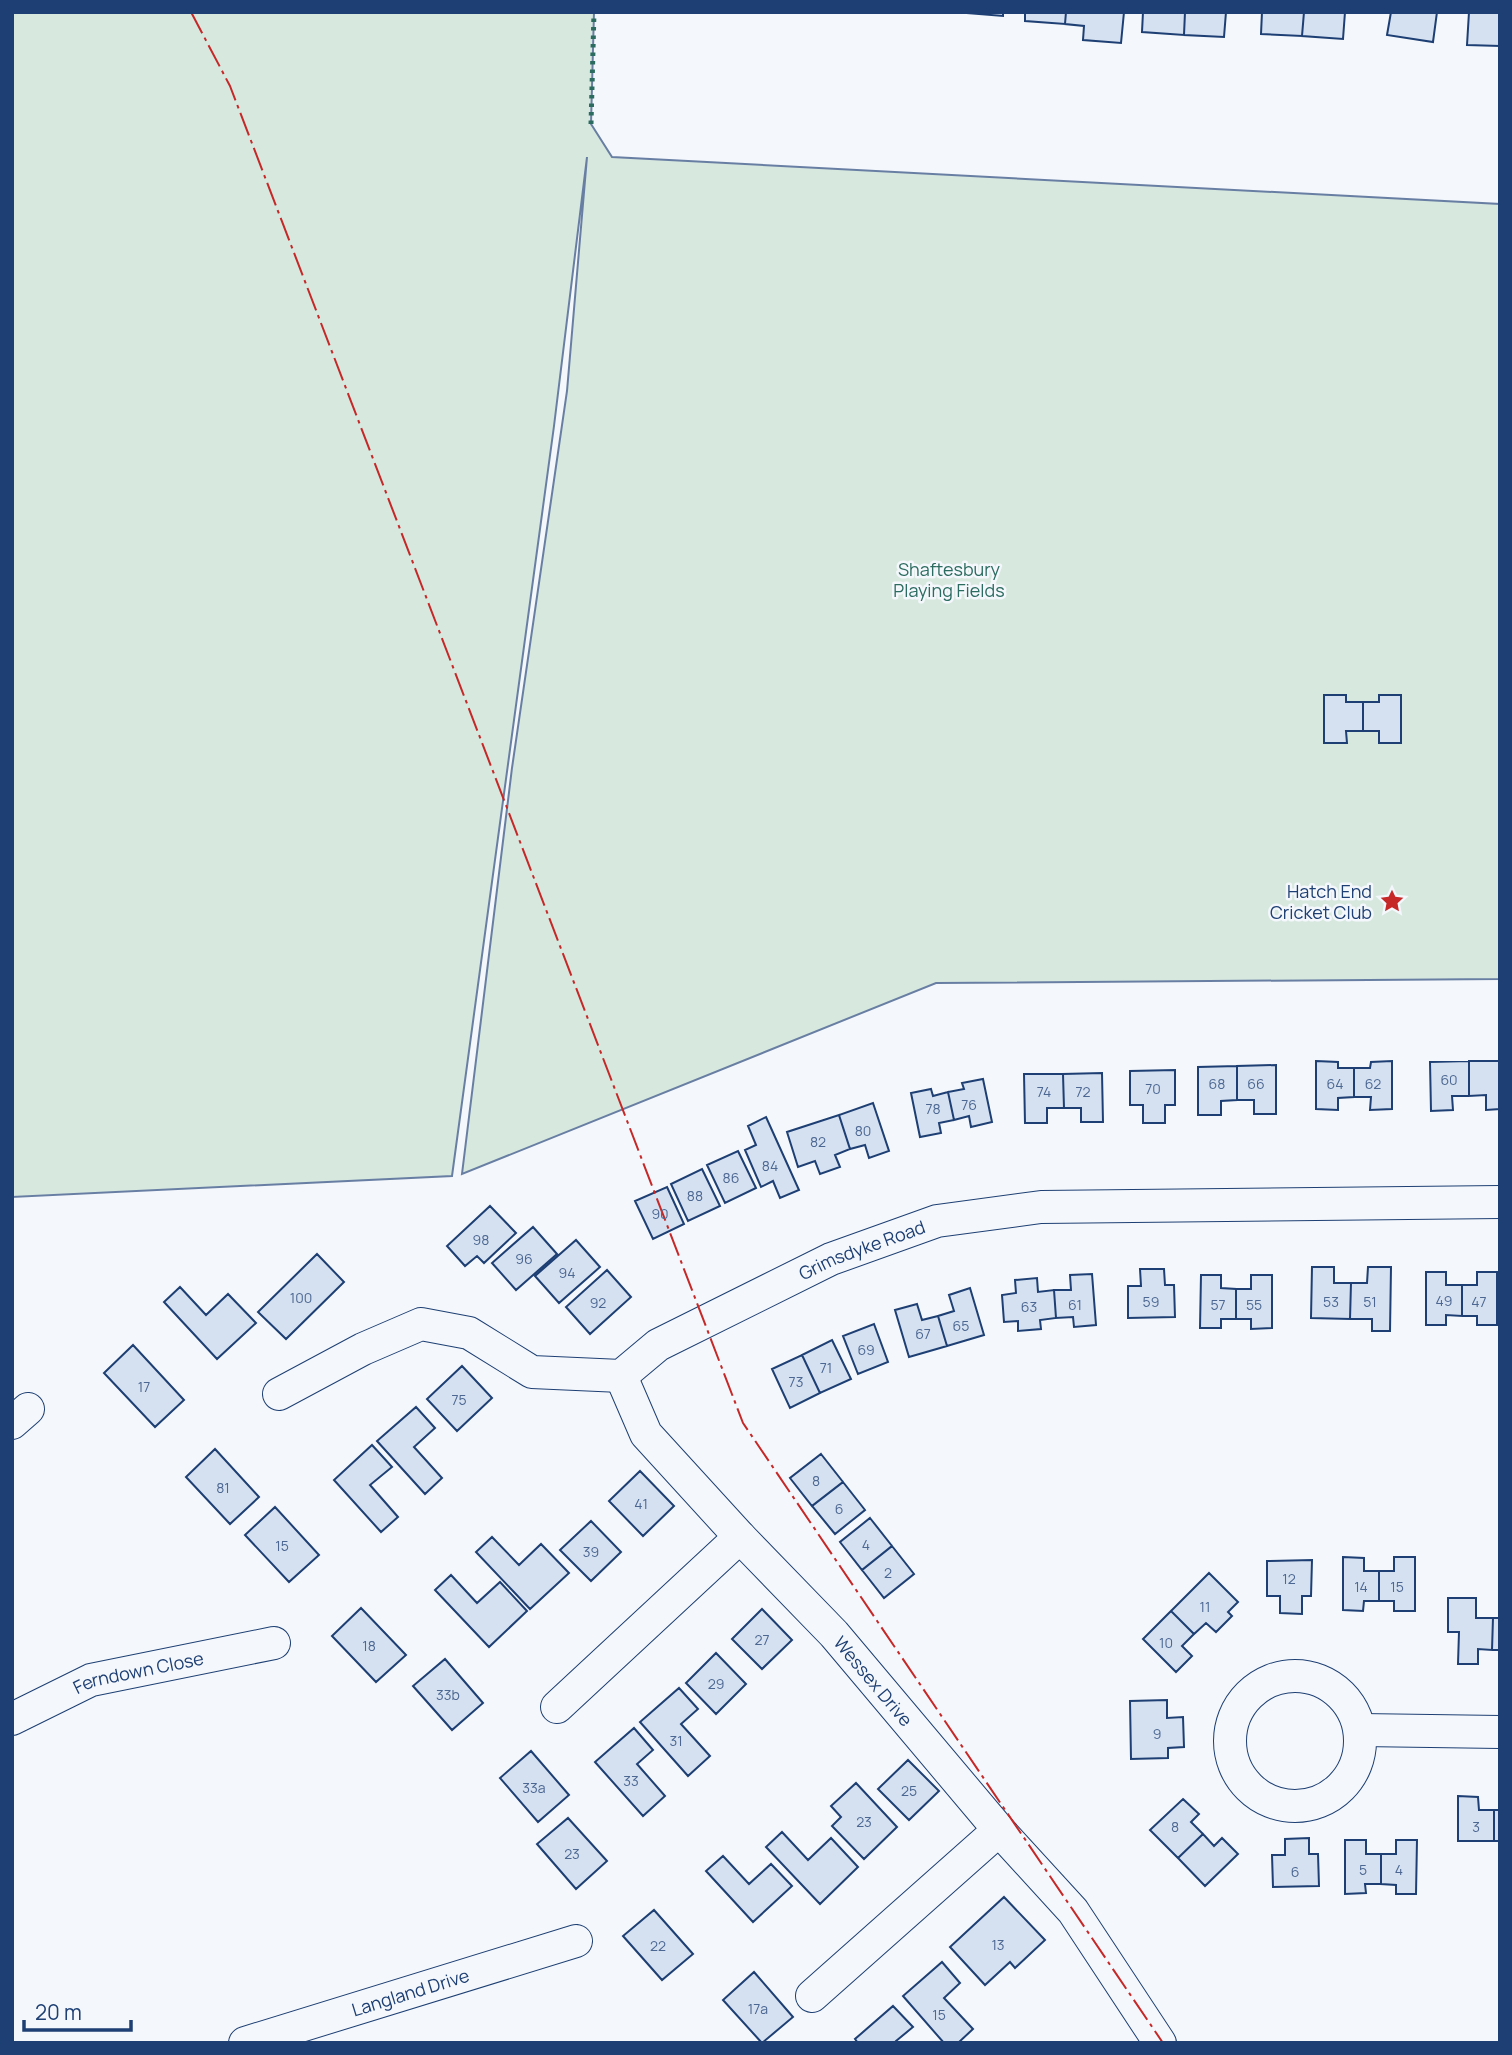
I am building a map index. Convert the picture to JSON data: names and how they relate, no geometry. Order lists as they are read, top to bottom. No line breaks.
{"streets":{"street":["Grimsdyke Road","Ferndown Close","Wessex Drive","Langland Drive"]},"crossings":[["Grimsdyke Road","Wessex Drive"]],"parks":["Shaftesbury Playing Fields"],"places":{"place":["Hatch End Cricket Club"]},"house_numbers":["60","68","66","64","62","70","74","72","76","78","80","82","84","86","88","90","98","96","94","100","49","59","53","51","47","92","61","57","55","63","65","67","69","71","73","17","75","8","81","41","6","4","15","39","2","12","14","15","11","27","10","18","29","33b","9","31","33","33a","25","23","8","3","23","5","4","6","13","22","17a","15"],"scale_bar":"20 m"}
